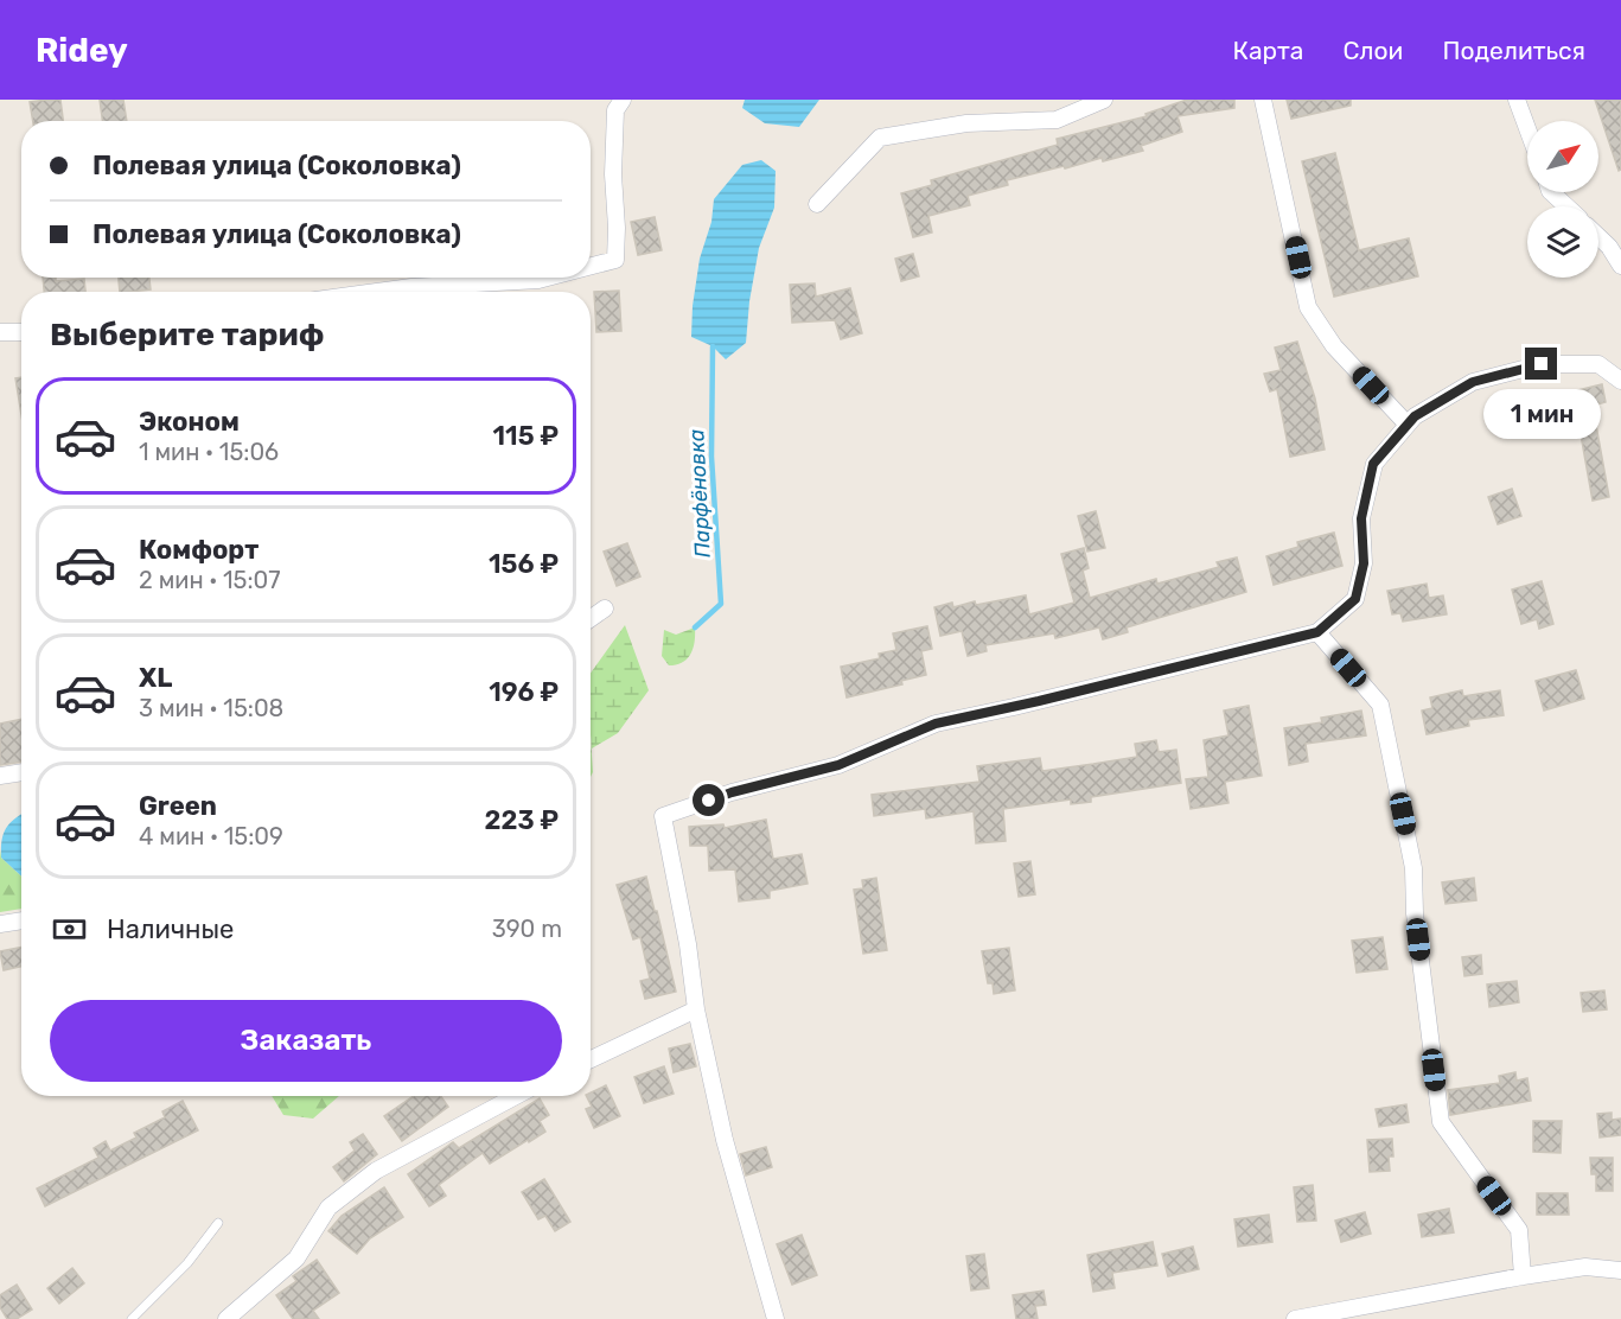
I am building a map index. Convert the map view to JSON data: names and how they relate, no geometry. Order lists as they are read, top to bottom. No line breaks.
{"water":["Парфёновка"],"north":"top right","page":{"header":"Ridey","nav":["Карта","Слои","Поделиться"],"banner":["Полевая улица (Соколовка)","Полевая улица (Соколовка)"],"heading":"Выберите тариф","list":[{"name":"Эконом","note":"1 мин · 15:06","value":"115 ₽"},{"name":"Комфорт","note":"2 мин · 15:07","value":"156 ₽"},{"name":"XL","note":"3 мин · 15:08","value":"196 ₽"},{"name":"Green","note":"4 мин · 15:09","value":"223 ₽"}],"bubble":"1 мин","pay":["Наличные","390 m"],"buttons":"Заказать"}}
